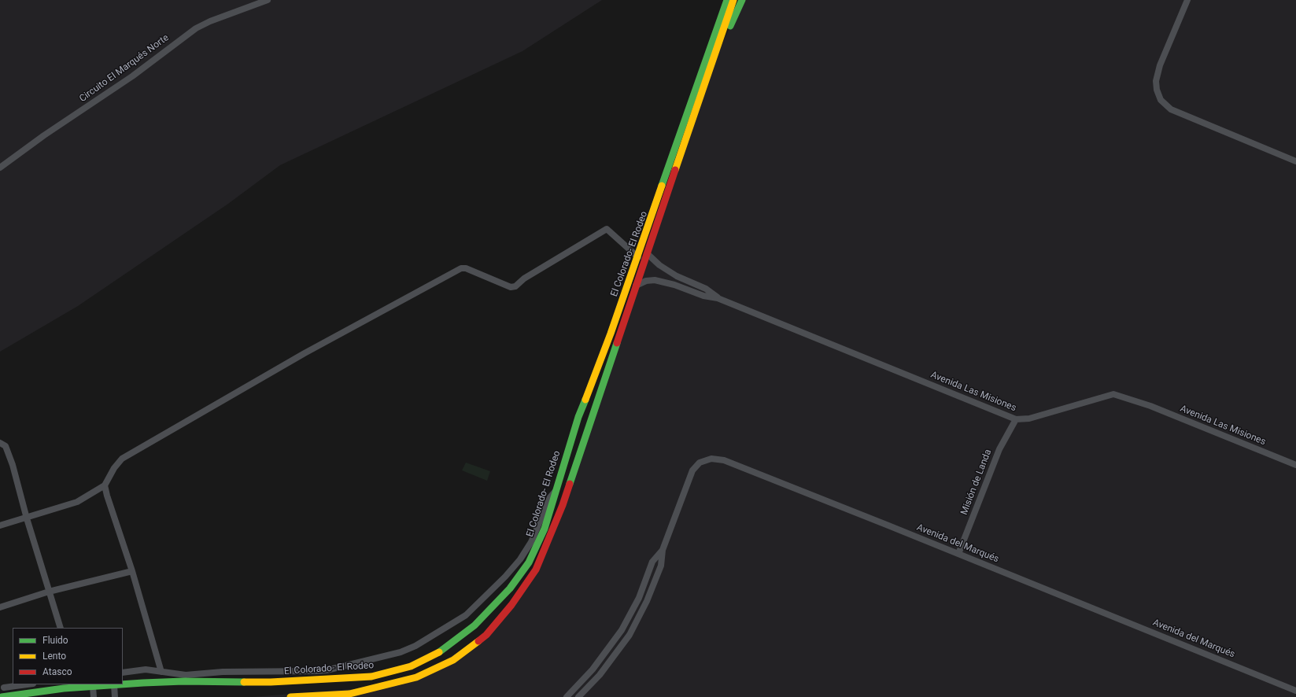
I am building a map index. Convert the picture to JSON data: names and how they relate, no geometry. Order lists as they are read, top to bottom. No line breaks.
{"streets":{"main road":["El Colorado- El Rodeo"],"street":["Circuito El Marqués Norte","Avenida Las Misiones","Misión de Landa","Avenida del Marqués"]},"crossings":[["El Colorado- El Rodeo","Avenida Las Misiones"],["Avenida Las Misiones","Misión de Landa"],["Misión de Landa","Avenida del Marqués"]],"legend":["Fluido","Lento","Atasco"]}
